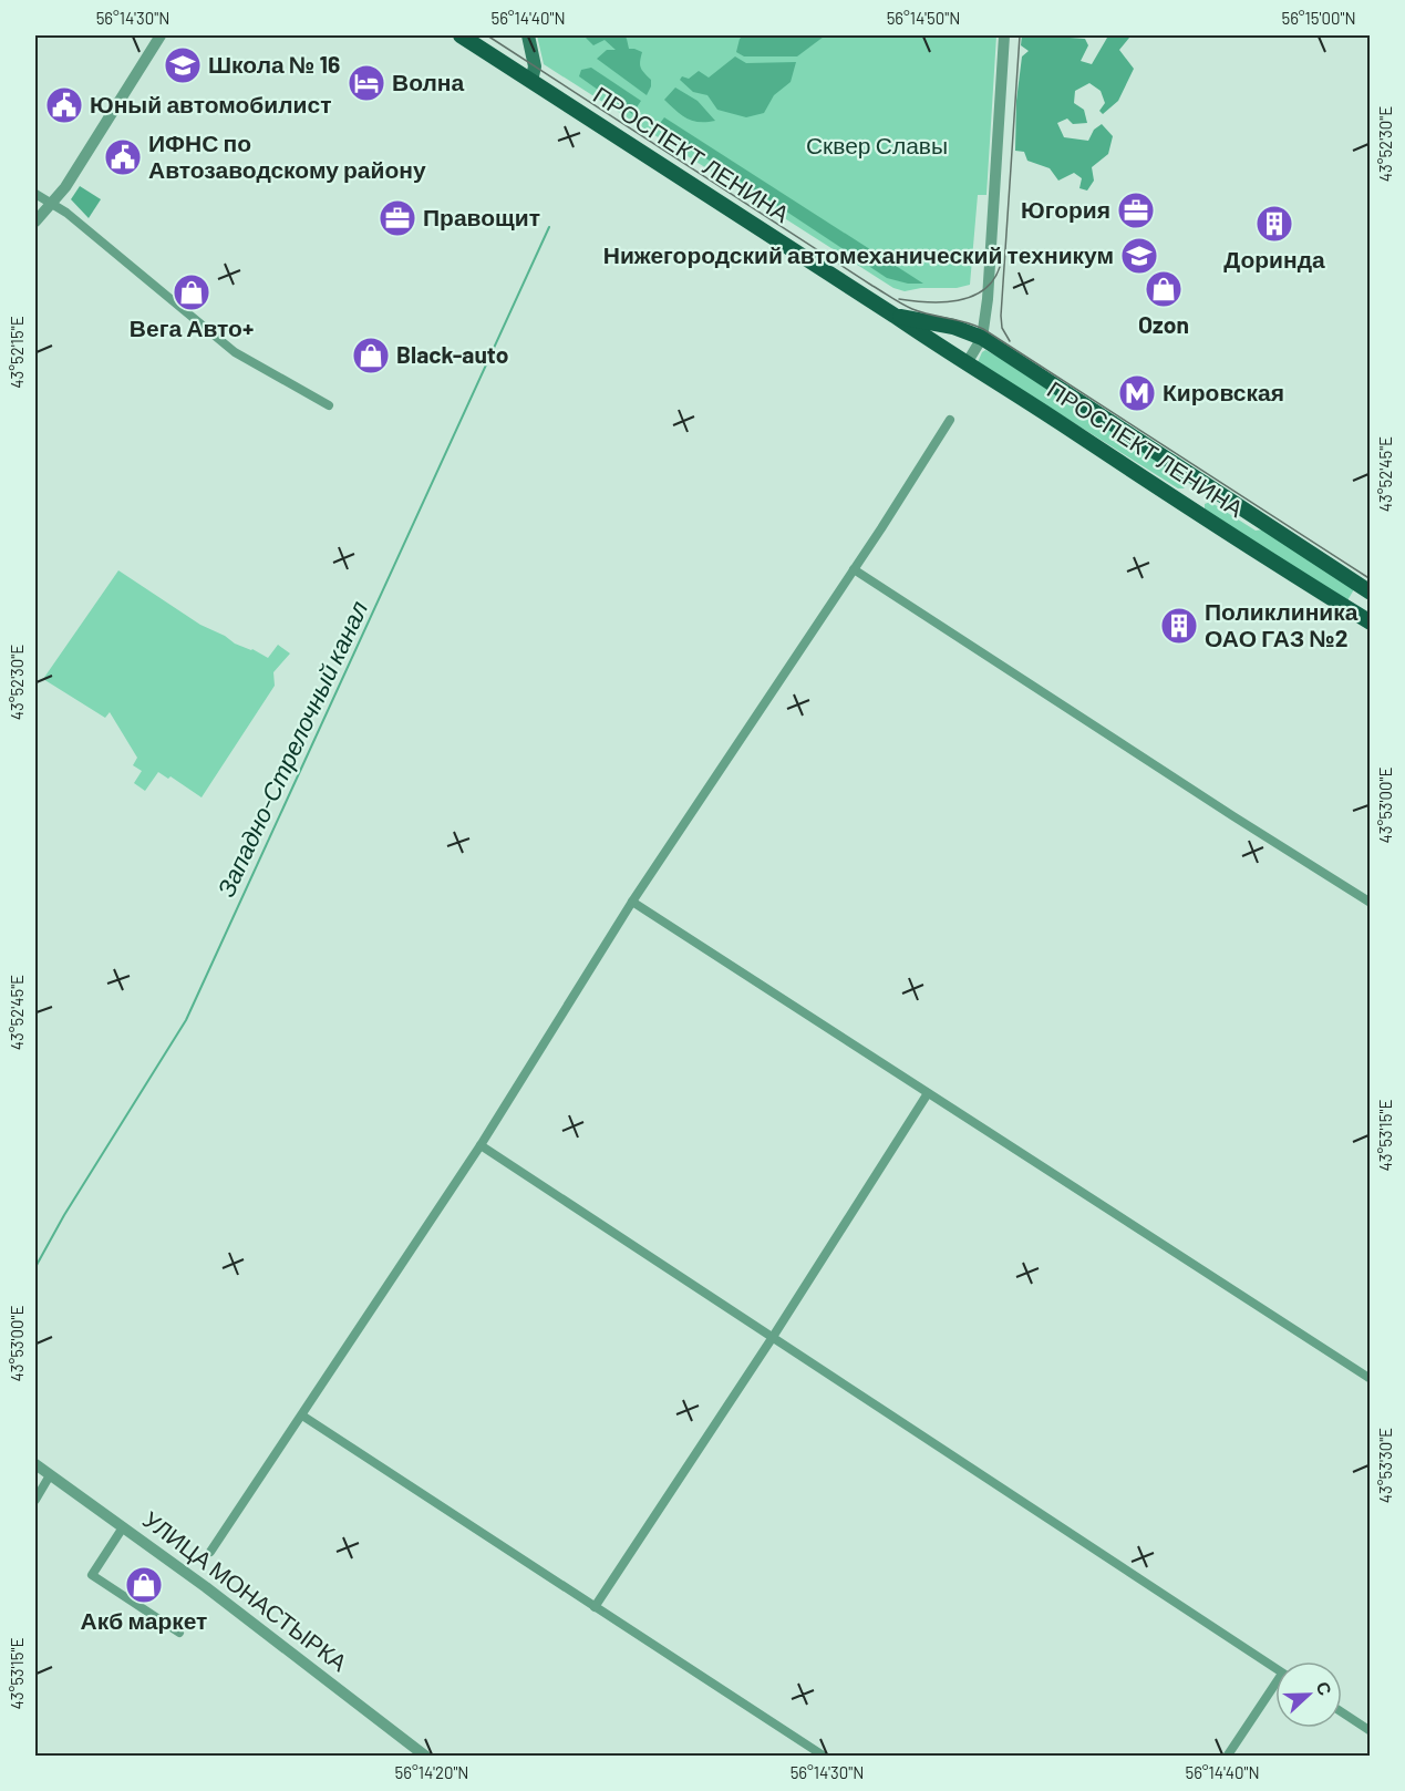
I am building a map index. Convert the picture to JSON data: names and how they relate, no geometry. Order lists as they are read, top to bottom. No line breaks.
{"streets":{"main road":["ПРОСПЕКТ ЛЕНИНА"],"street":["УЛИЦА МОНАСТЫРКА"]},"water":["Западно-Стрелочный канал"],"parks":["Сквер Славы"],"places":{"school or university":["Школа № 16","Нижегородский автомеханический техникум"],"hotel":["Волна"],"public building":["Юный автомобилист","ИФНС по Автозаводскому району"],"office":["Югория","Правощит"],"building":["Доринда","Поликлиника ОАО ГАЗ №2"],"shop":["Ozon","Вега Авто+","Black-auto","Акб маркет"],"metro station":["Кировская"]},"north":"right","coordinates":["56°14'30\"N","56°14'40\"N","56°14'50\"N","56°15'00\"N","43°52'30\"E","43°52'15\"E","43°52'45\"E","43°53'00\"E","43°53'15\"E","43°53'30\"E","56°14'20\"N"]}
